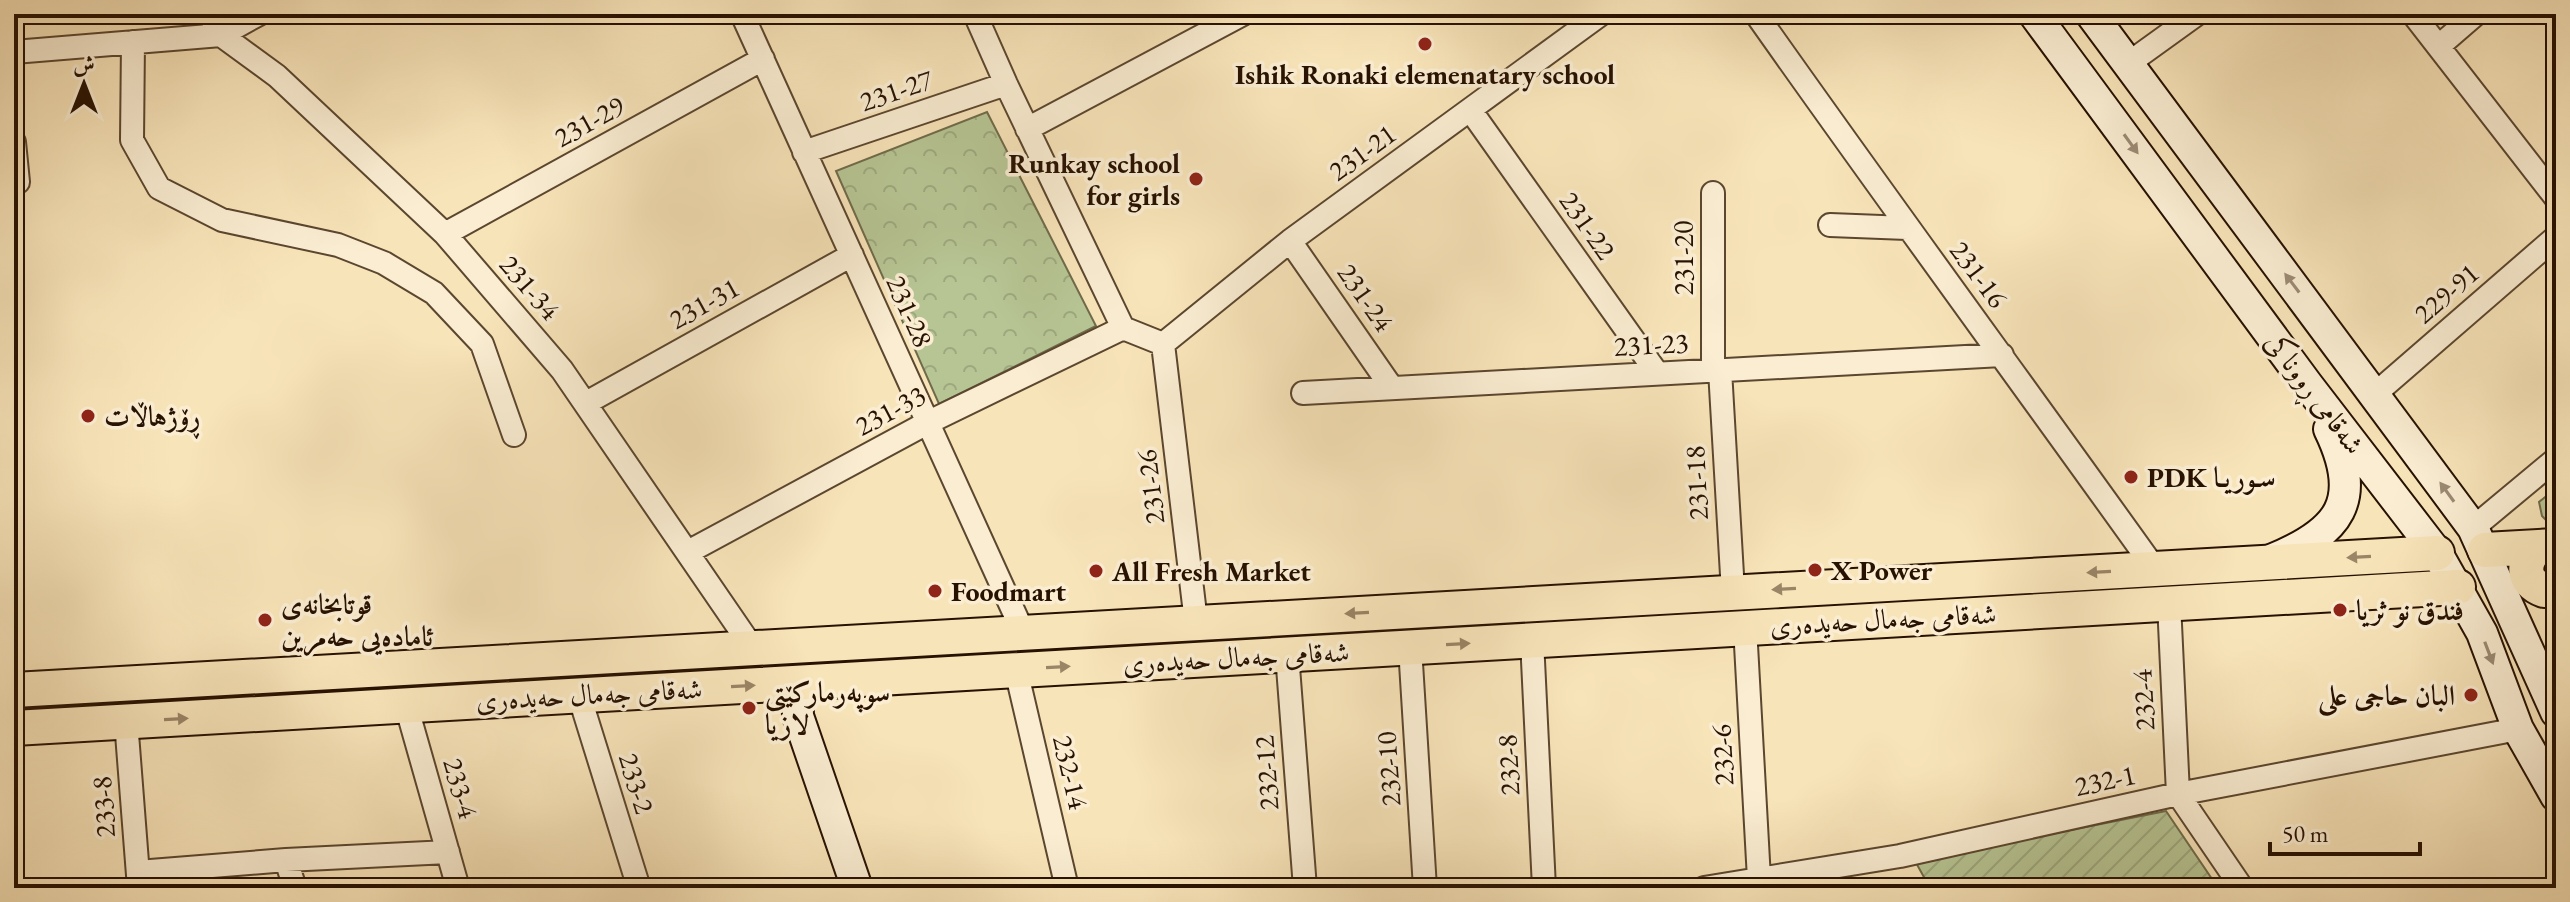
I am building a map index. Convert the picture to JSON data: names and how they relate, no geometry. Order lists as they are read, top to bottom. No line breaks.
{"streets":{"main road":["شەقامی ڕووناکی","شەقامی جەمال حەیدەری"],"street":["231-27","231-29","231-21","231-22","231-20","231-16","231-34","229-91","231-24","231-31","231-28","231-23","231-33","231-18","231-26","232-4","232-6","232-8","232-10","232-14","232-12","232-1","233-2","233-4","233-8"]},"crossings":[["231-27","231-28"],["231-29","231-34"],["231-29","231-28"],["231-21","231-22"],["231-21","231-24"],["231-21","231-26"],["231-22","231-23"],["231-20","231-23"],["231-20","231-18"],["231-16","231-23"],["231-16","شەقامی جەمال حەیدەری"],["231-34","231-31"],["231-34","231-33"],["231-34","شەقامی جەمال حەیدەری"],["229-91","شەقامی ڕووناکی"],["231-24","231-23"],["231-31","231-28"],["231-28","231-33"],["231-28","شەقامی جەمال حەیدەری"],["231-23","231-18"],["شەقامی ڕووناکی","شەقامی جەمال حەیدەری"],["شەقامی ڕووناکی","232-1"],["231-18","شەقامی جەمال حەیدەری"],["231-26","شەقامی جەمال حەیدەری"],["شەقامی جەمال حەیدەری","232-4"],["شەقامی جەمال حەیدەری","232-6"],["شەقامی جەمال حەیدەری","232-8"],["شەقامی جەمال حەیدەری","232-10"],["شەقامی جەمال حەیدەری","232-14"],["شەقامی جەمال حەیدەری","232-12"],["شەقامی جەمال حەیدەری","233-2"],["شەقامی جەمال حەیدەری","233-4"],["شەقامی جەمال حەیدەری","233-8"],["232-4","232-1"],["232-6","232-1"]],"places":["Ishik Ronaki elemenatary school","Runkay school for girls","ڕۆژهاڵات","PDK سـوریـا","X Power","All Fresh Market","Foodmart","فندق نو ثريا","قوتابخانەی ئامادەیی حەمرین","البان حاجی علی","سوپەرمارکێتی لازیا"],"scale_bar":"50 m","north":"top"}
